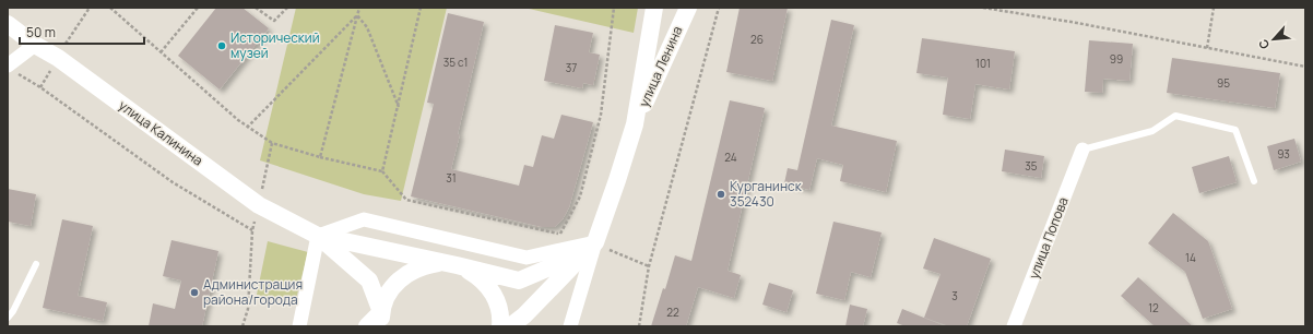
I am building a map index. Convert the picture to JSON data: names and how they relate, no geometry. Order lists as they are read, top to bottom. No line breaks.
{"streets":{"street":["улица Ленина","улица Калинина","улица Попова"]},"places":["Исторический музей","Курганинск 352430","Администрация района/города"],"house_numbers":["26","99","35 с1","101","37","95","93","24","35","31","14","3","12","22"],"scale_bar":"50 m","north":"bottom left"}
